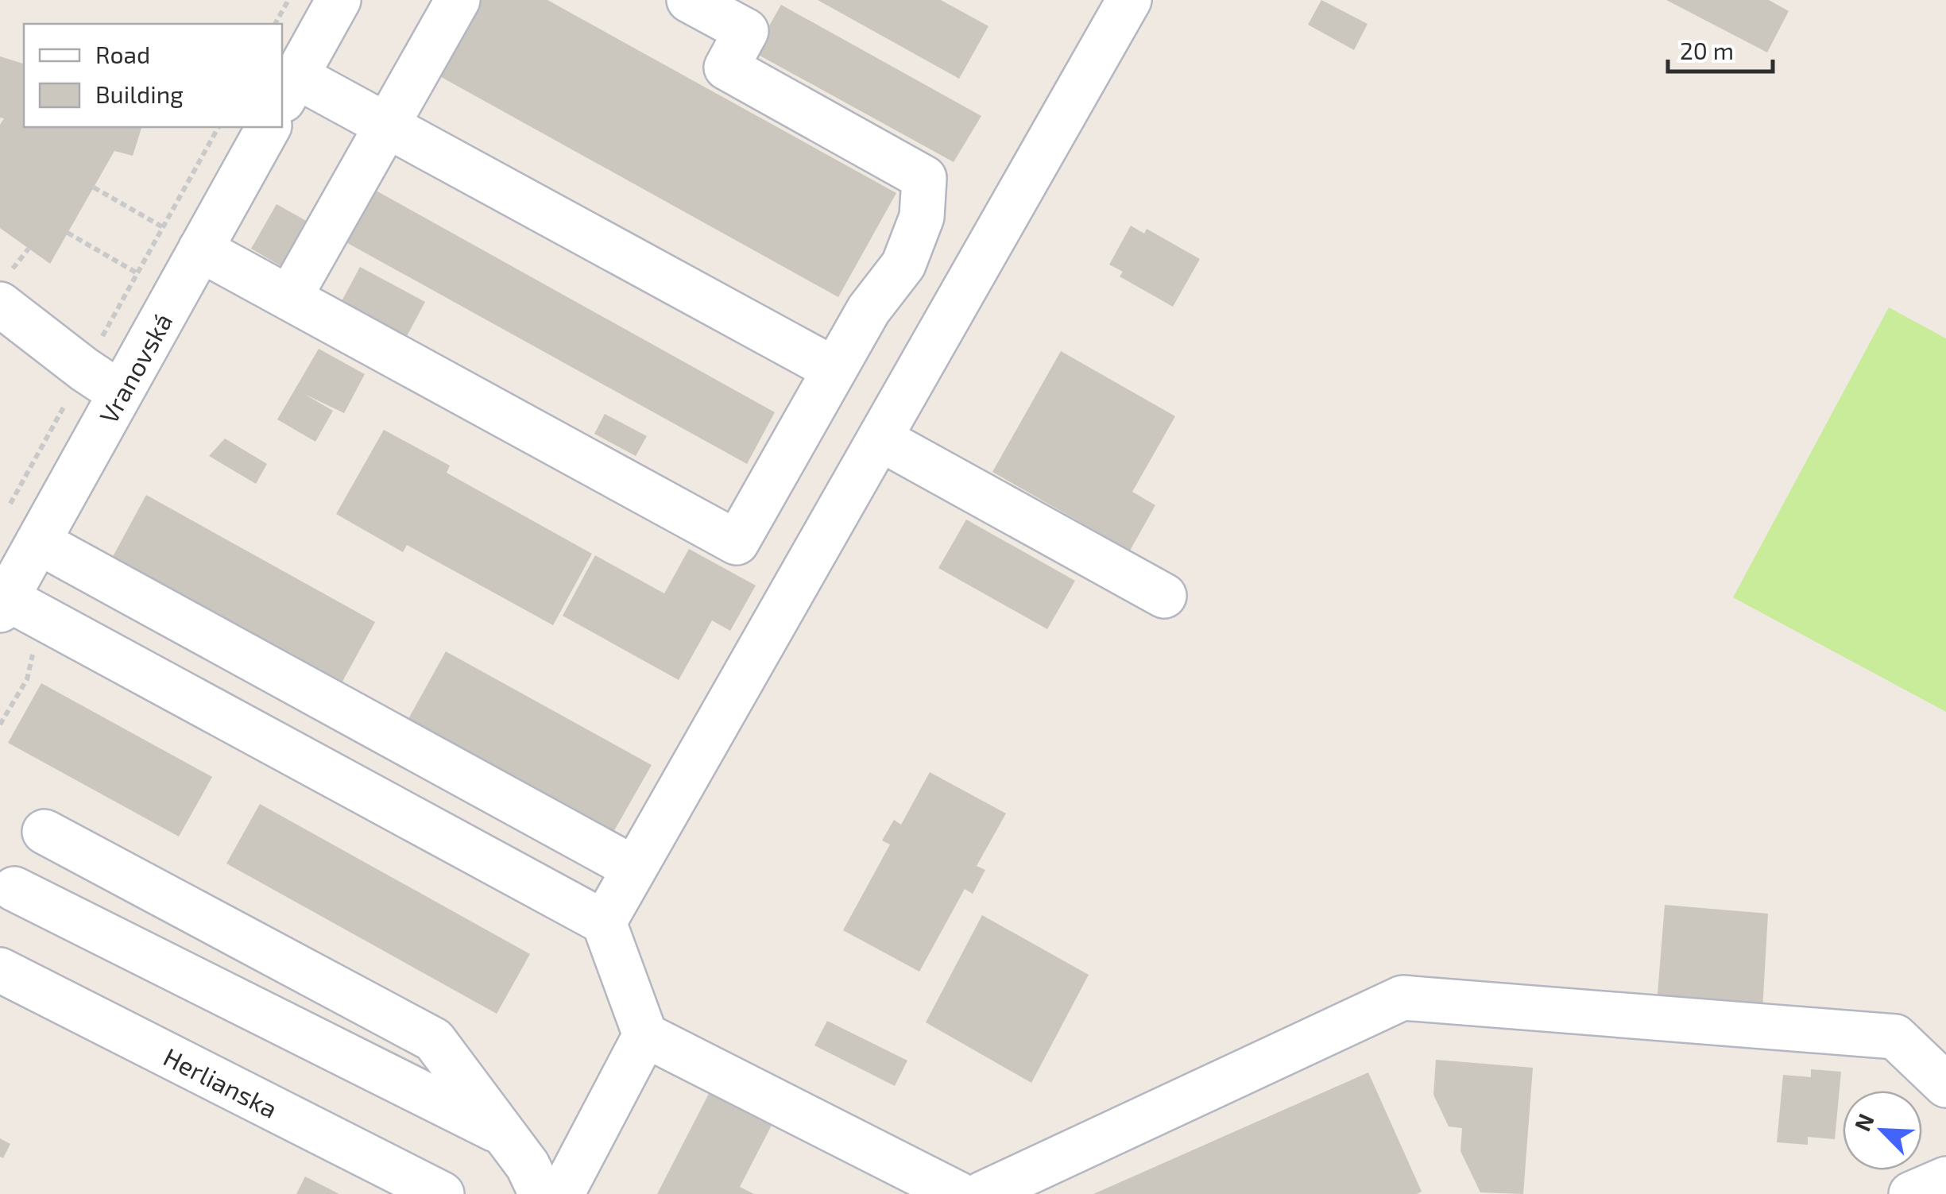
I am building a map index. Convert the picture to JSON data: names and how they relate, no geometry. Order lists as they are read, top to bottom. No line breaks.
{"streets":{"street":["Vranovská","Herlianska"]},"legend":["Road","Building"],"scale_bar":"20 m","north":"top left"}
